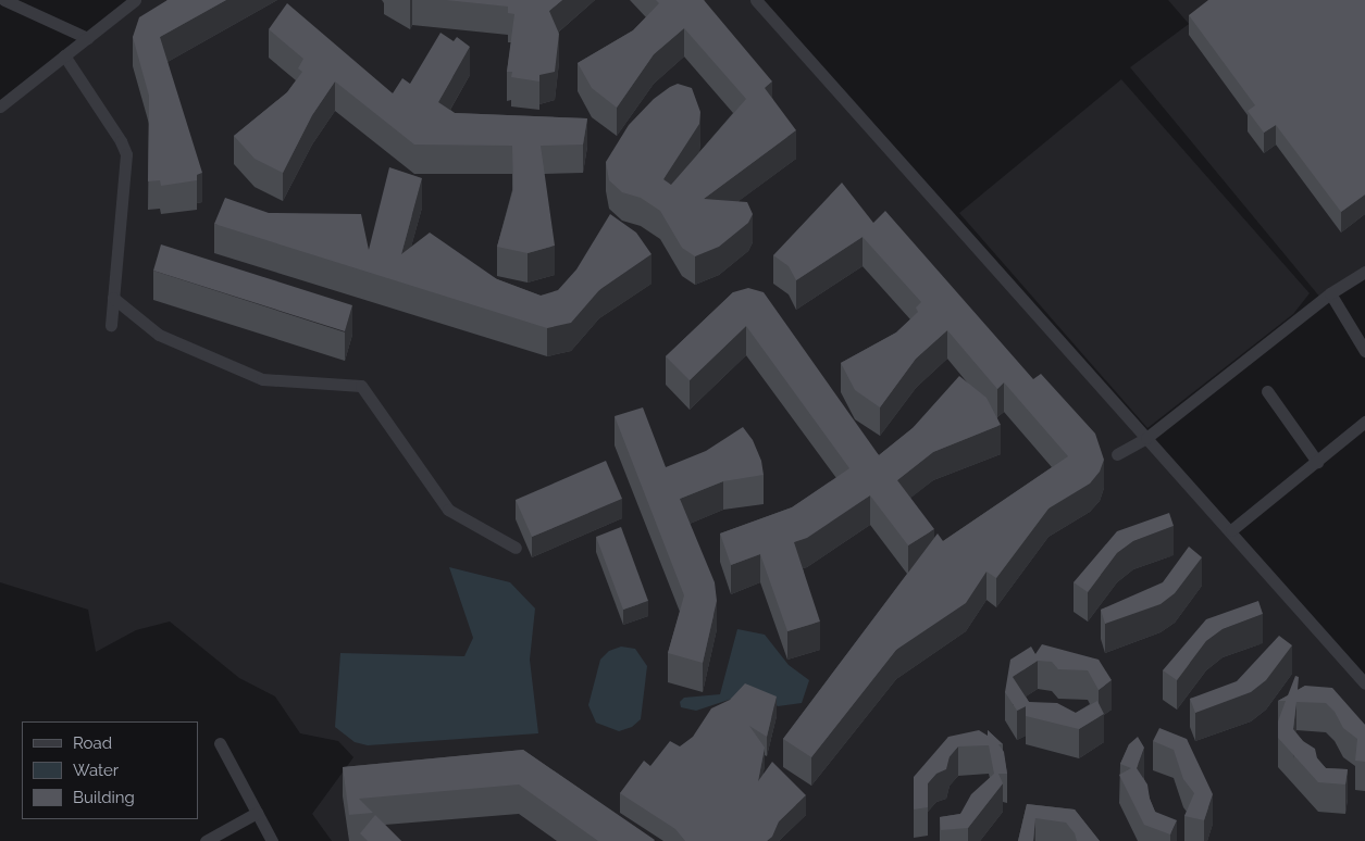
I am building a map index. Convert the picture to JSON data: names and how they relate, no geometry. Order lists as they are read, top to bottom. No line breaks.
{"legend":["Road","Water","Building"]}
